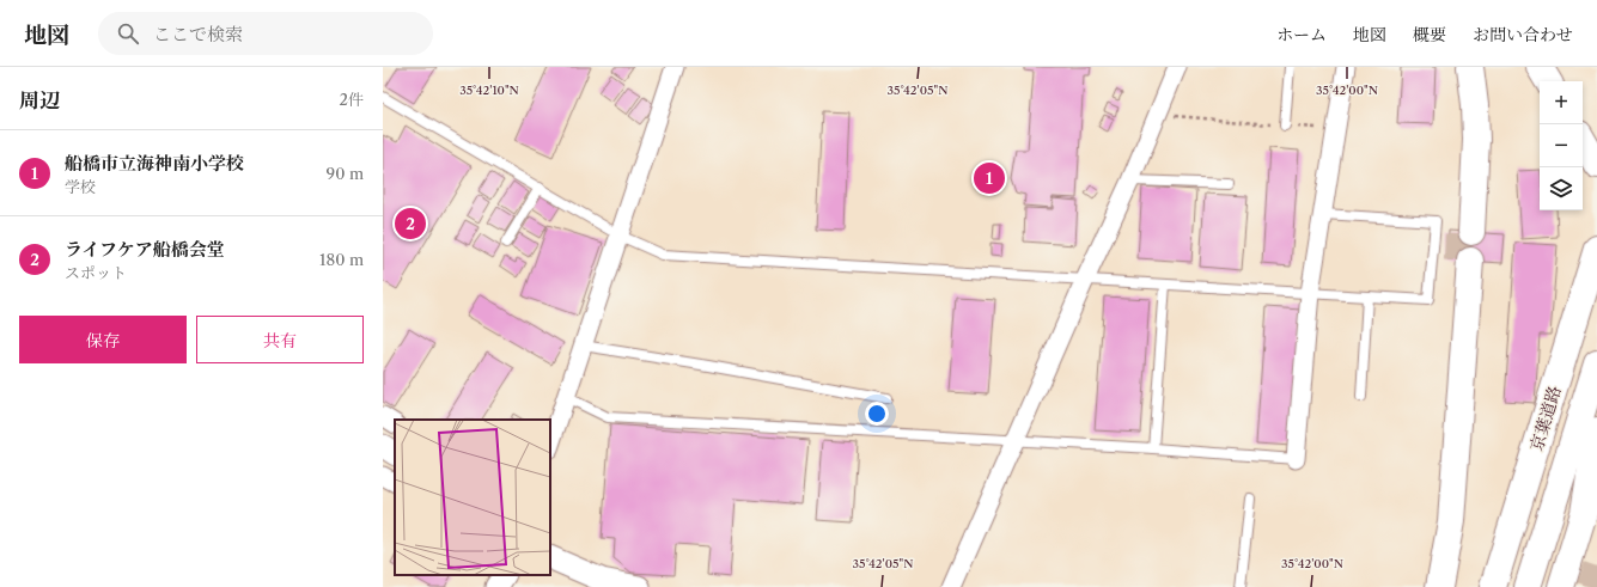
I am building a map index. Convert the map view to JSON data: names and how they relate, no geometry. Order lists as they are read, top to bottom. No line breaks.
{"streets":{"highway":["京葉道路"]},"page":{"header":"地図","search":"ここで検索","nav":["ホーム","地図","概要","お問い合わせ"],"heading":["周辺","2件"],"map_buttons":["+","−"],"list":[{"mark":"1","name":"船橋市立海神南小学校","note":"学校","value":"90 m"},{"mark":"2","name":"ライフケア船橋会堂","note":"スポット","value":"180 m"}],"pins":["1","2"],"buttons":["保存","共有"]},"coordinates":["35°42'10\"N","35°42'05\"N","35°42'00\"N"]}
